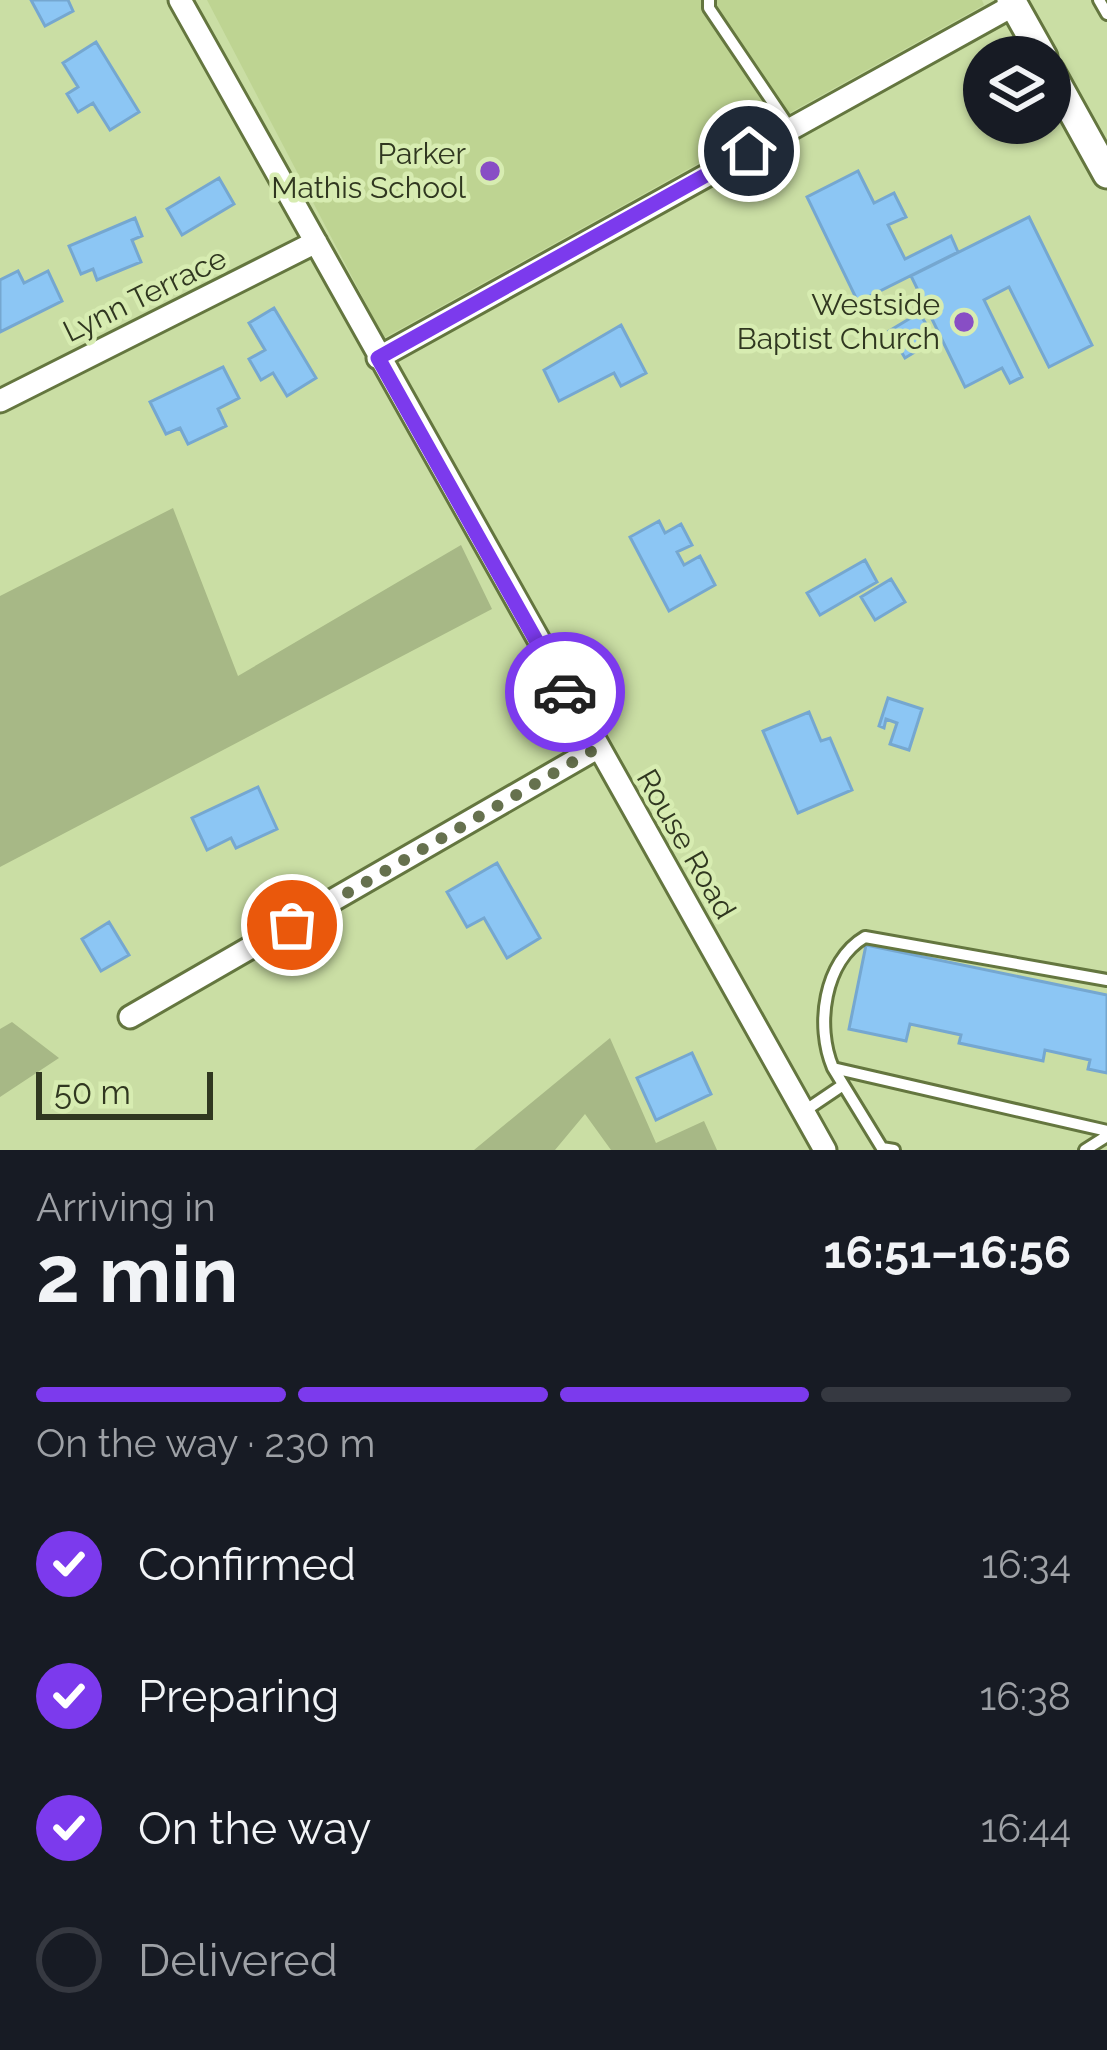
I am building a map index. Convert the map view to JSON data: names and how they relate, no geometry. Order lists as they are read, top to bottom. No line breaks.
{"streets":{"street":["Lynn Terrace","Rouse Road"]},"crossings":[["Lynn Terrace","Rouse Road"]],"places":["Parker Mathis School","Westside Baptist Church"],"scale_bar":"50 m","page":{"scale":"50 m","heading":["2 min","Arriving in","16:51–16:56"],"bar":"On the way · 230 m","list":[["Confirmed","16:34"],["Preparing","16:38"],["On the way","16:44"],"Delivered"]}}
